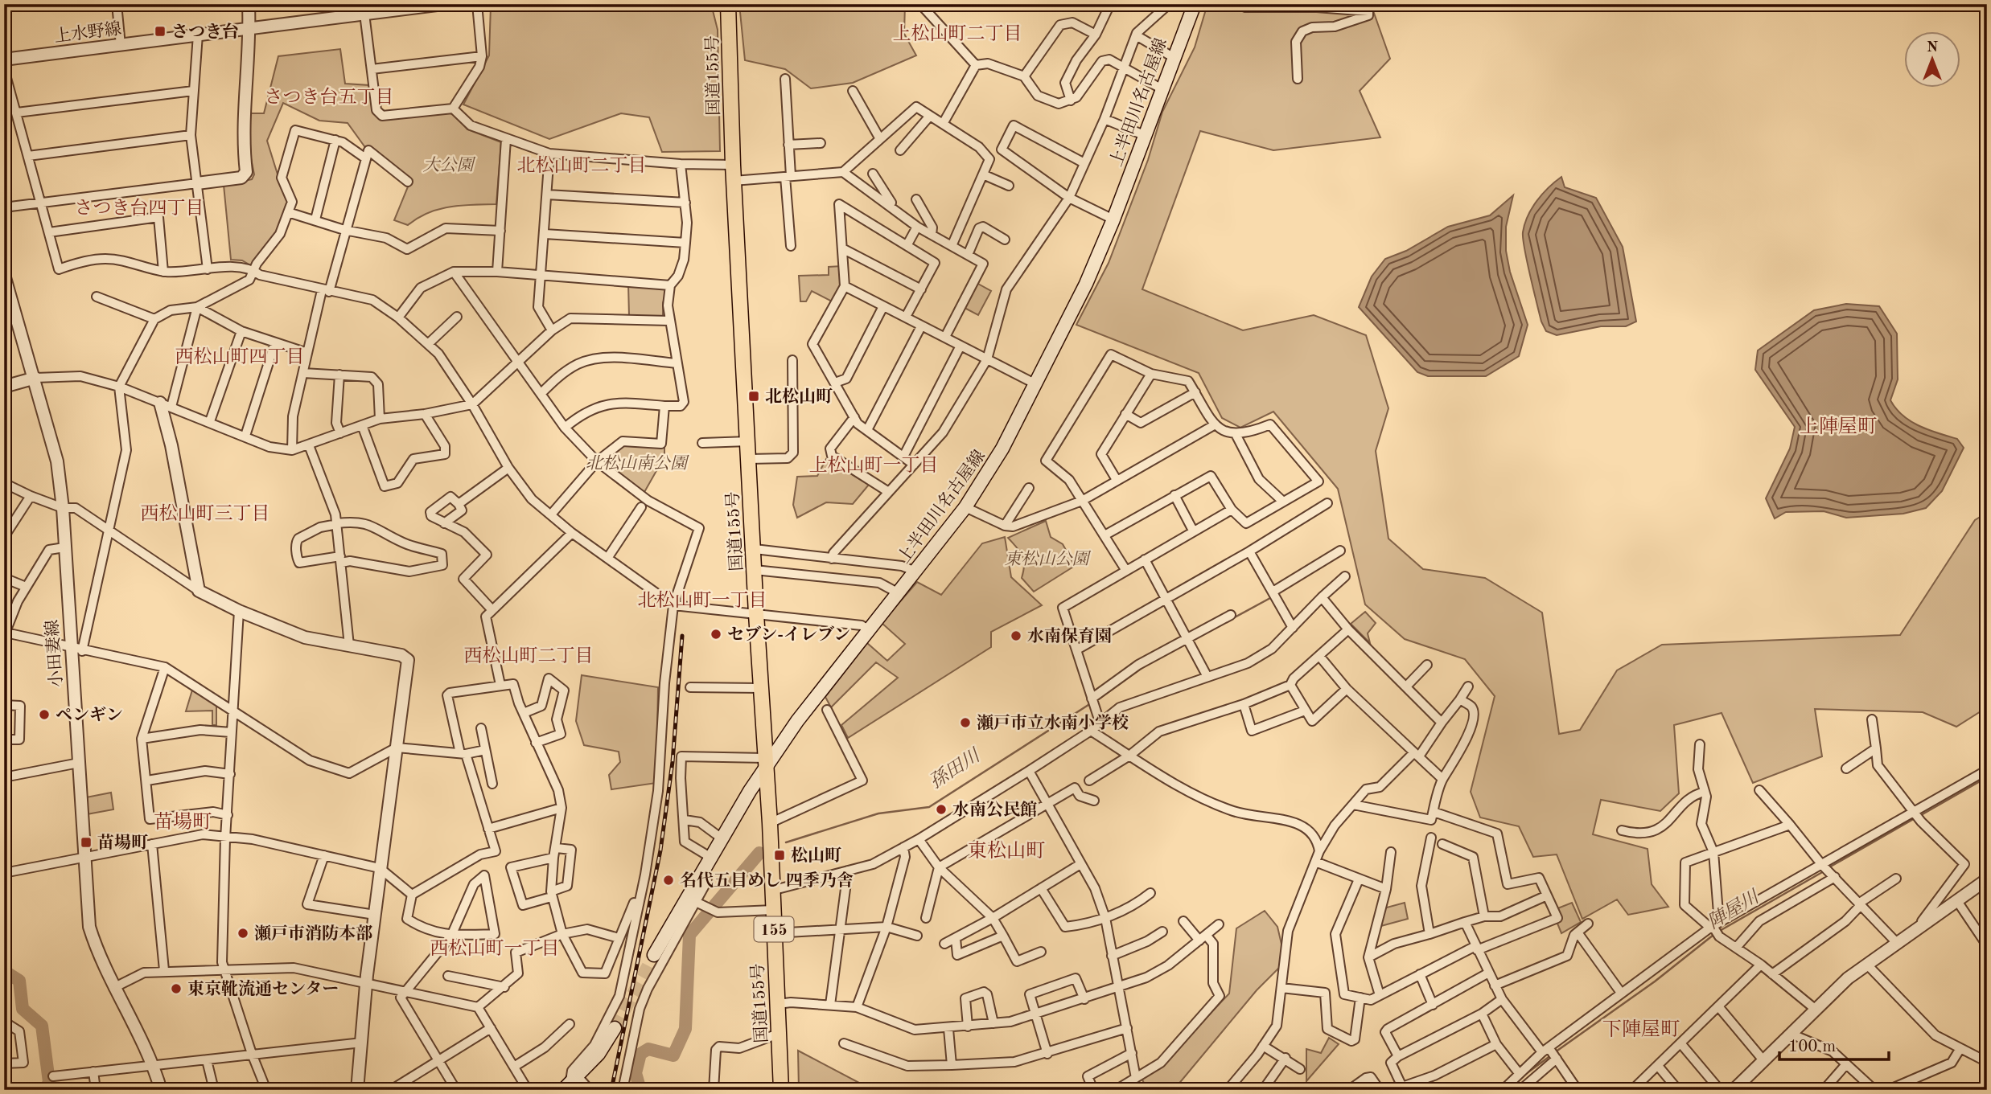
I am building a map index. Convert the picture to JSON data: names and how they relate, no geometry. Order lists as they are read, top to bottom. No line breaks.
{"streets":{"highway":["国道155号","155"],"main road":["上半田川名古屋線"],"street":["上水野線","小田妻線"]},"crossings":[["国道155号","上半田川名古屋線"]],"districts":["上松山町二丁目","さつき台五丁目","北松山町二丁目","さつき台四丁目","西松山町四丁目","上陣屋町","上松山町一丁目","西松山町三丁目","北松山町一丁目","西松山町二丁目","苗場町","東松山町","西松山町一丁目","下陣屋町"],"water":["孫田川","陣屋川"],"parks":["大公園","北松山南公園","東松山公園"],"places":{"transit":["さつき台","北松山町","苗場町","松山町"],"other":["セブン-イレブン","水南保育園","ペンギン","瀬戸市立水南小学校","水南公民館","名代五目めし 四季乃舎","瀬戸市消防本部","東京靴流通センター"]},"scale_bar":"100 m","north":"top"}
